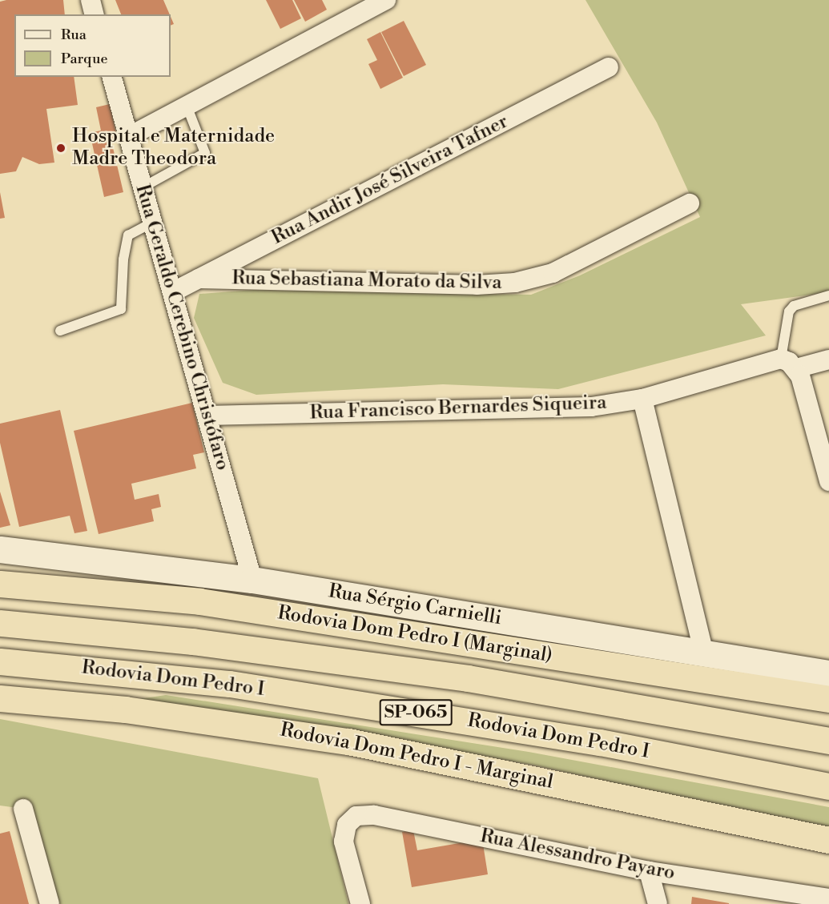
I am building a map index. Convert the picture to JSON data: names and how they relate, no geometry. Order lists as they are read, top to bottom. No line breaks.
{"streets":{"highway":["Rodovia Dom Pedro I (Marginal)","Rodovia Dom Pedro I","SP-065","Rodovia Dom Pedro I - Marginal"],"street":["Rua Andir José Silveira Tafner","Rua Sebastiana Morato da Silva","Rua Geraldo Cerebino Christófaro","Rua Francisco Bernardes Siqueira","Rua Sérgio Carnielli","Rua Alessandro Payaro"]},"crossings":[["Rua Andir José Silveira Tafner","Rua Sebastiana Morato da Silva"],["Rua Andir José Silveira Tafner","Rua Geraldo Cerebino Christófaro"],["Rua Geraldo Cerebino Christófaro","Rua Francisco Bernardes Siqueira"],["Rua Geraldo Cerebino Christófaro","Rua Sérgio Carnielli"]],"places":["Hospital e Maternidade Madre Theodora"],"legend":["Rua","Parque"]}
